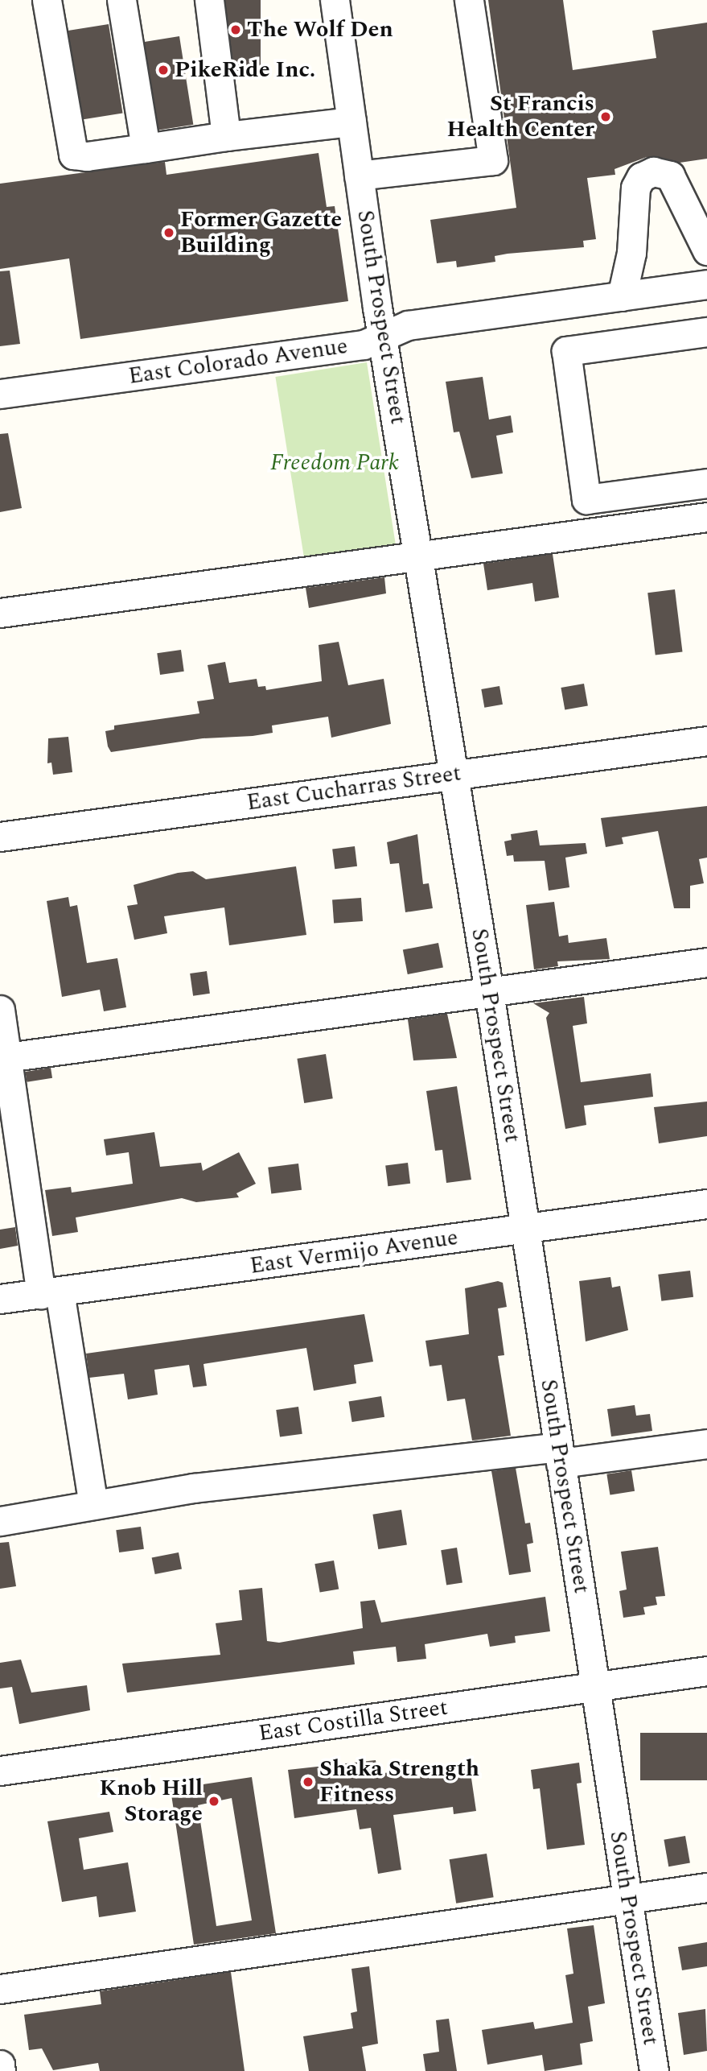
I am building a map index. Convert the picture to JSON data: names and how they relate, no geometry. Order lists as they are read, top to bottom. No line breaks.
{"streets":{"street":["South Prospect Street","East Colorado Avenue","East Cucharras Street","East Vermijo Avenue","East Costilla Street"]},"crossings":[["South Prospect Street","East Colorado Avenue"],["South Prospect Street","East Cucharras Street"],["South Prospect Street","East Vermijo Avenue"],["South Prospect Street","East Costilla Street"]],"parks":["Freedom Park"],"places":["The Wolf Den","PikeRide Inc.","St Francis Health Center","Former Gazette Building","Shaka Strength Fitness","Knob Hill Storage"]}
